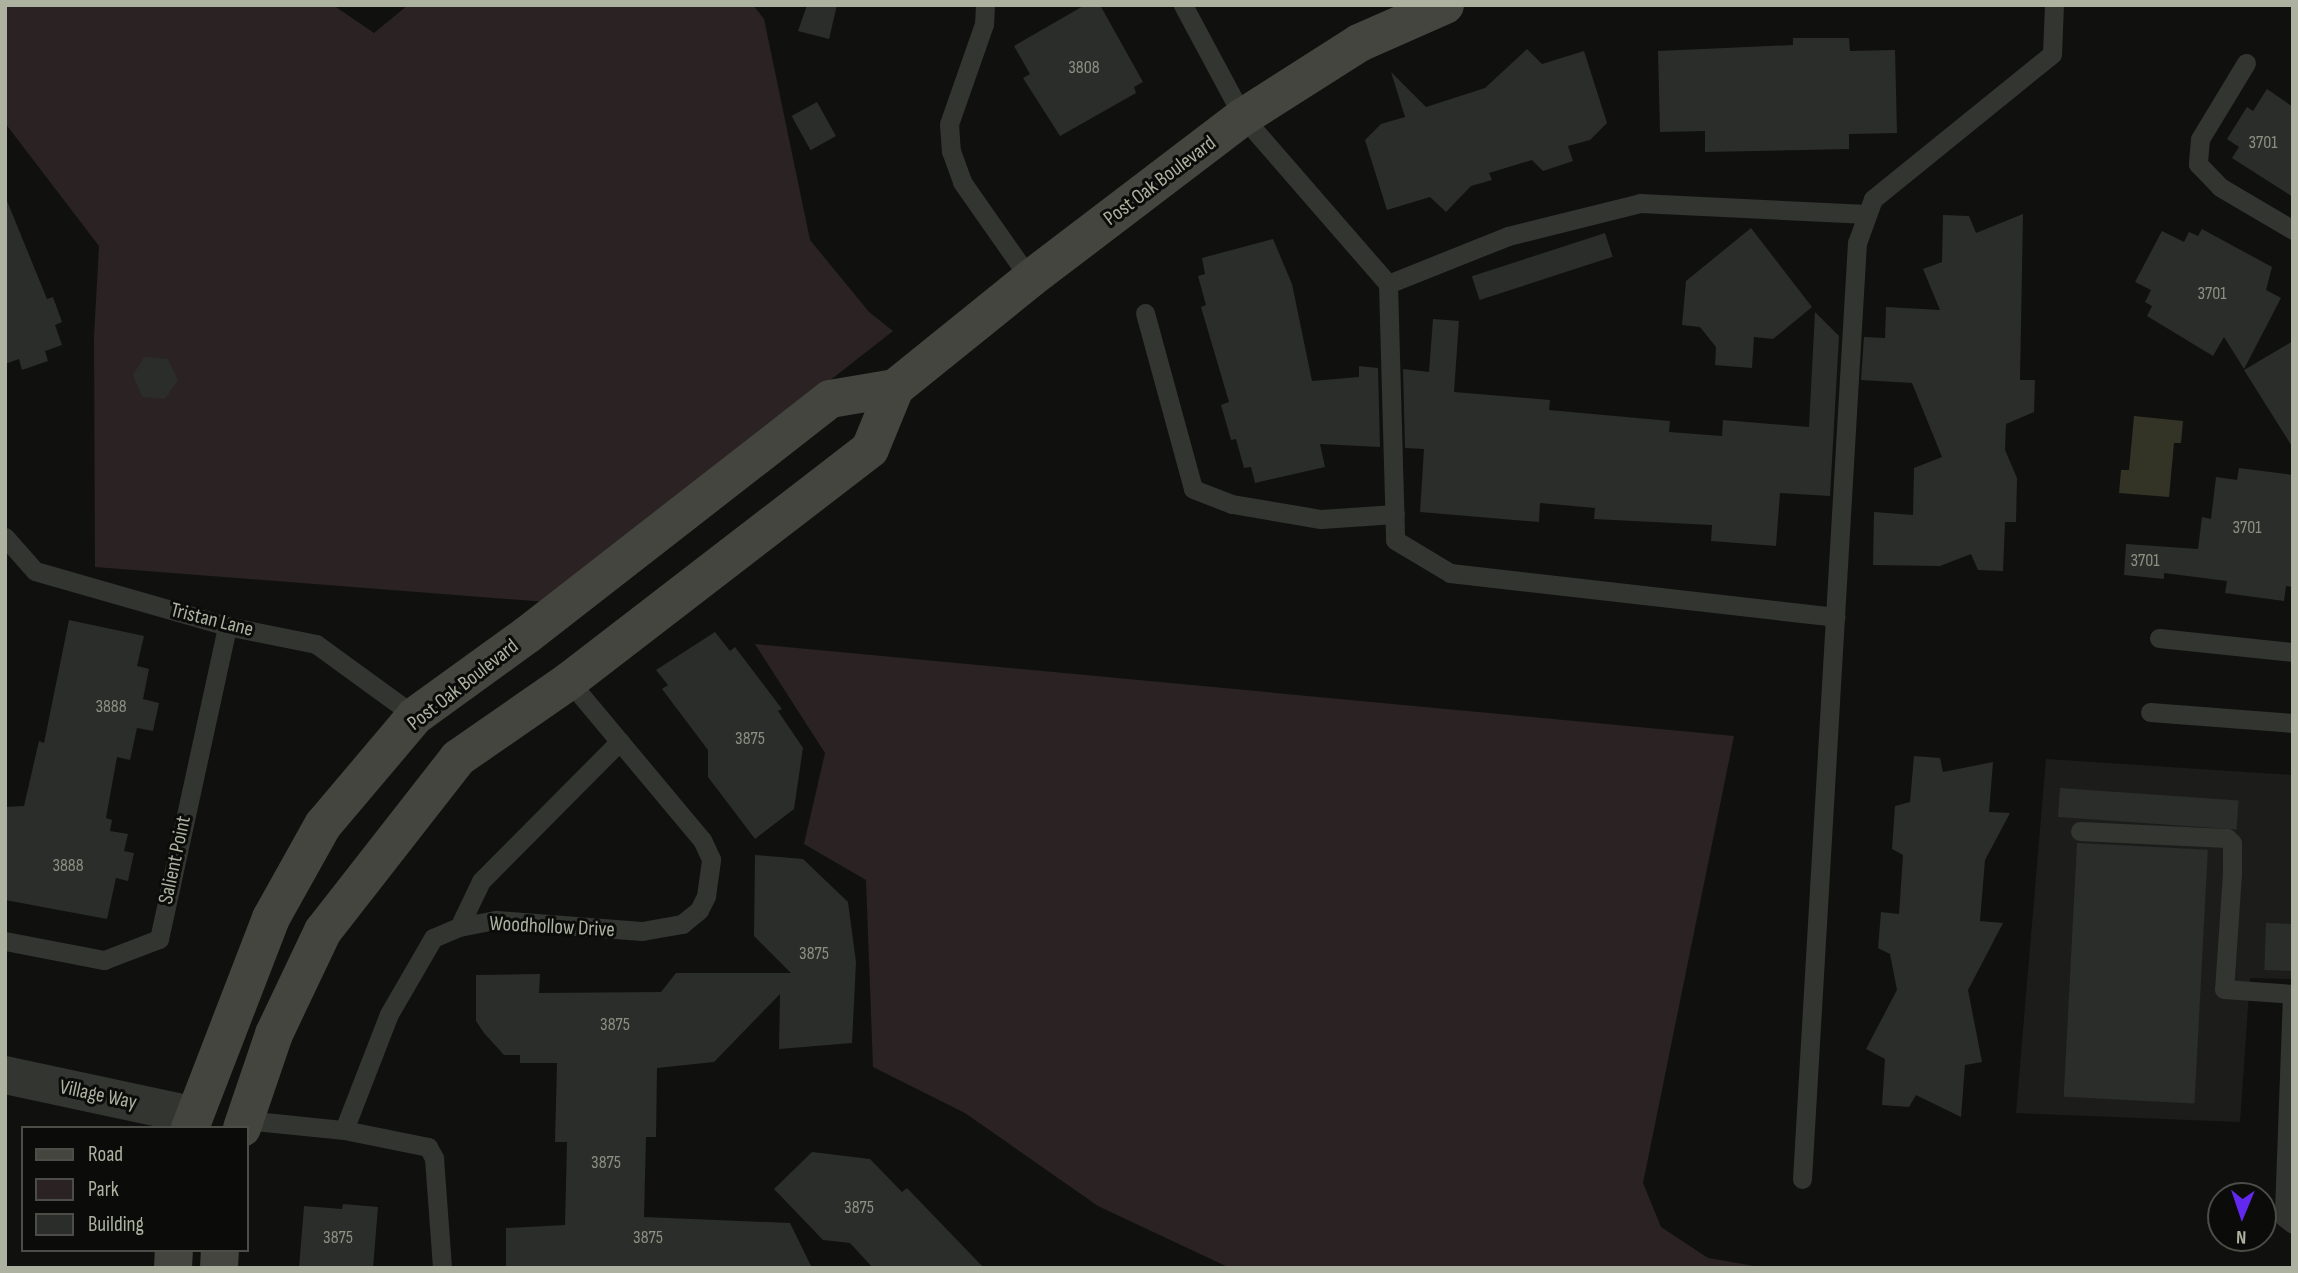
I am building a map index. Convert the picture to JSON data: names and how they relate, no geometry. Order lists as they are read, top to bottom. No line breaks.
{"streets":{"street":["Post Oak Boulevard","Village Way"],"lane":["Tristan Lane","Salient Point","Woodhollow Drive"]},"crossings":[["Post Oak Boulevard","Tristan Lane"],["Post Oak Boulevard","Woodhollow Drive"],["Post Oak Boulevard","Village Way"],["Tristan Lane","Salient Point"]],"house_numbers":["3808","3701","3701","3701","3701","3888","3875","3888","3875","3875","3875","3875","3875","3875"],"legend":["Road","Park","Building"],"north":"bottom"}
